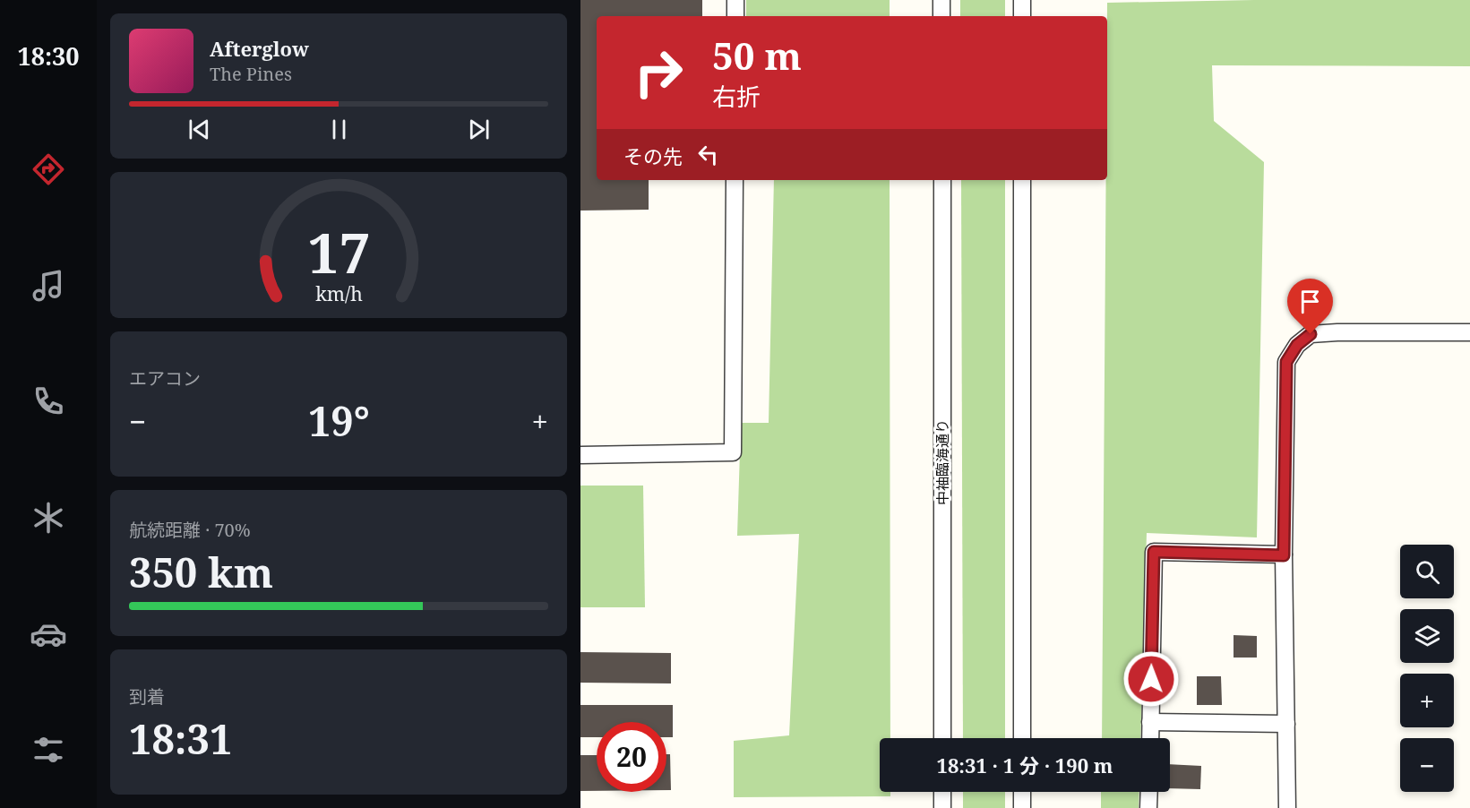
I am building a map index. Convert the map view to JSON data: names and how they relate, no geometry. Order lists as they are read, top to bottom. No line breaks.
{"streets":{"street":["中袖臨海通り"]},"page":{"tabs":"18:30","turn":["50 m","右折"],"song":["Afterglow","The Pines"],"then":"その先","tile":["エアコン",["航続距離 · 70%","350 km"],["到着","18:31"]],"heat":["−","19°","+"],"map_buttons":["+","−"],"limit":"20","trip":"18:31 · 1 分 · 190 m","gauge":["17","km/h"]}}
